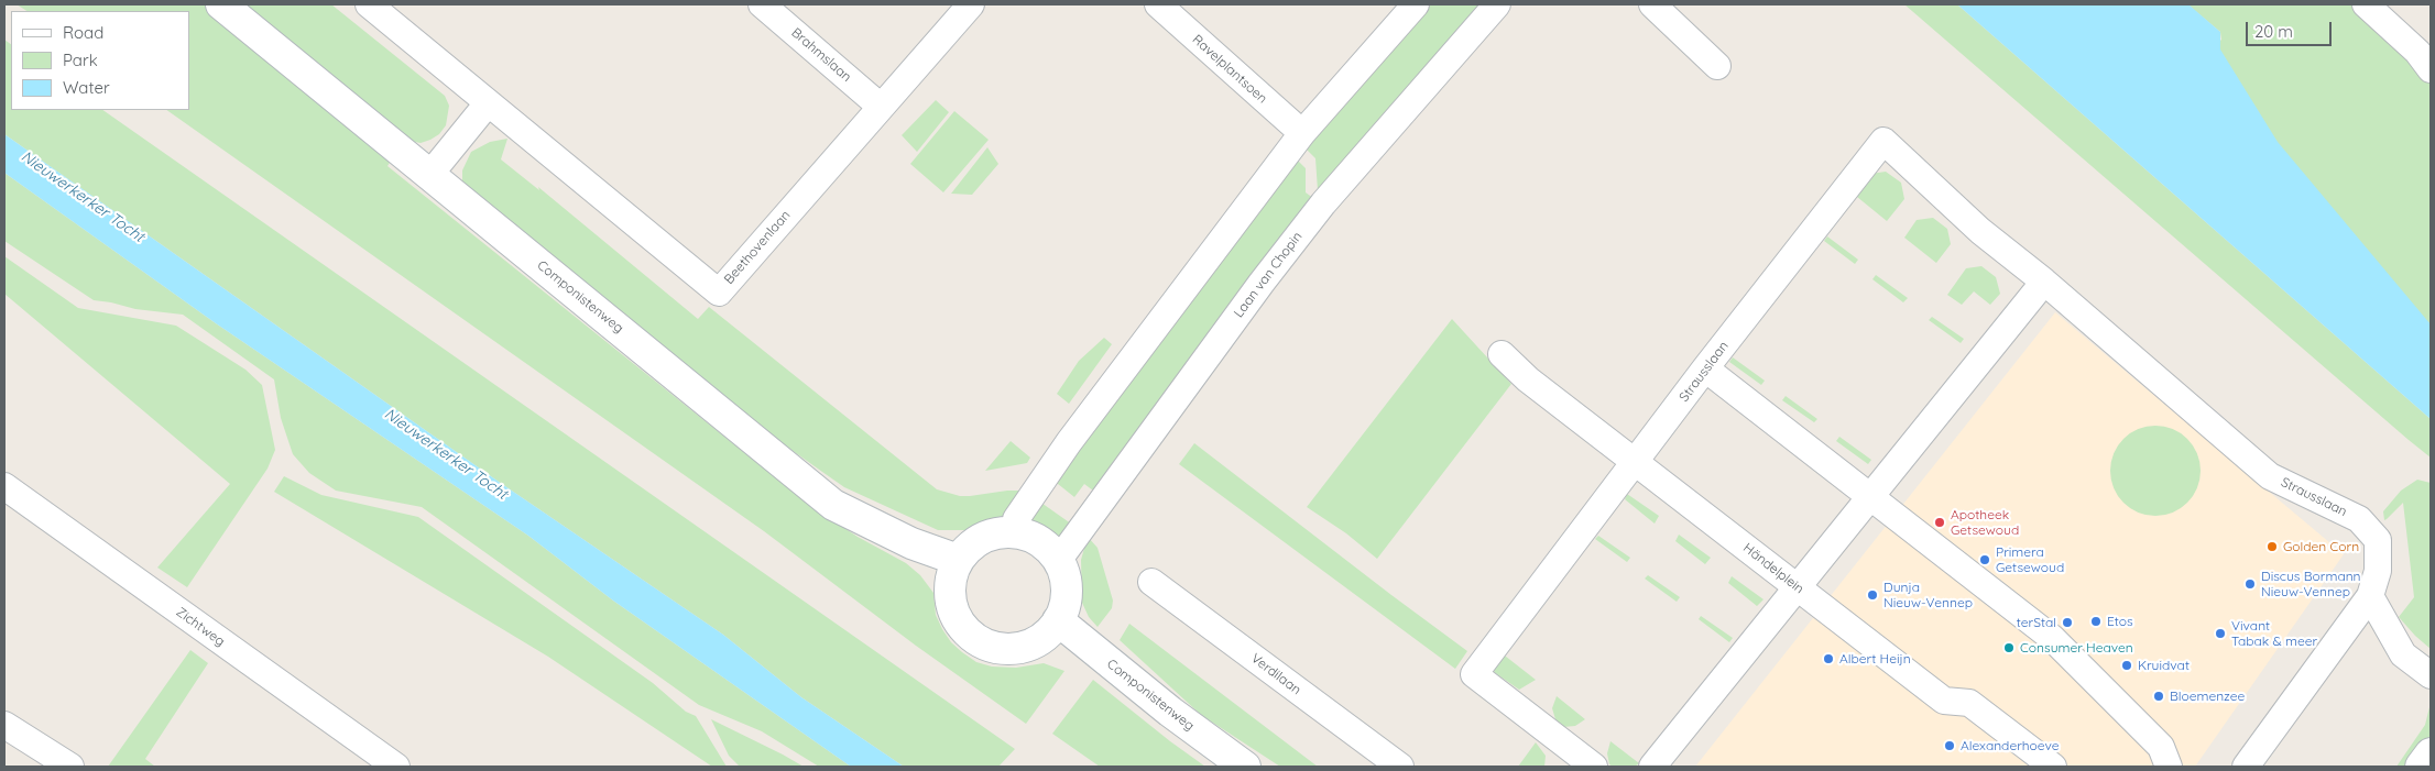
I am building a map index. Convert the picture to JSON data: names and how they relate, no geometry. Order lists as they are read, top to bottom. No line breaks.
{"streets":{"main road":["Componistenweg"],"street":["Brahmslaan","Ravelplantsoen","Beethovenlaan","Laan van Chopin","Strausslaan","Händelplein","Zichtweg","Verdilaan"]},"crossings":[["Brahmslaan","Beethovenlaan"],["Laan van Chopin","Componistenweg"],["Strausslaan","Händelplein"]],"water":["Nieuwerkerker Tocht"],"places":["Apotheek Getsewoud","Golden Corn","Primera Getsewoud","Discus Bormann Nieuw-Vennep","Dunja Nieuw-Vennep","Etos","terStal","Vivant Tabak & meer","Consumer Heaven","Albert Heijn","Kruidvat","Bloemenzee","Alexanderhoeve"],"legend":["Road","Park","Water"],"scale_bar":"20 m"}
